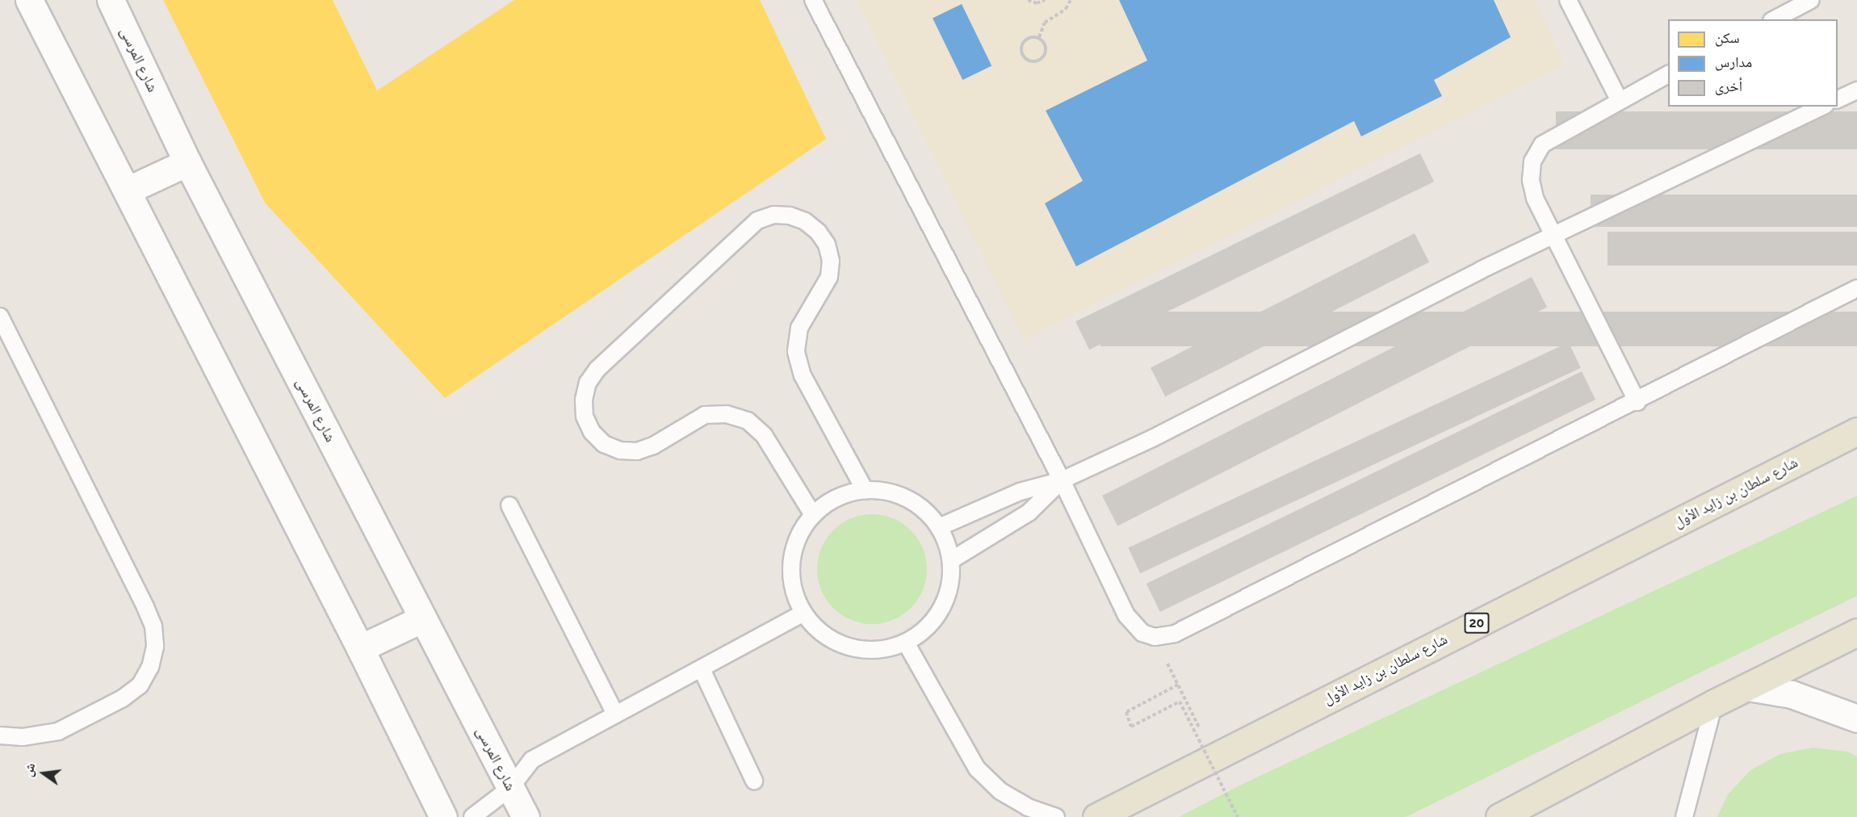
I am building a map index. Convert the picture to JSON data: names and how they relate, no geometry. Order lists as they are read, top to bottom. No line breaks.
{"streets":{"main road":["شارع سلطان بن زايد الأول","20"],"street":["شارع المرسى"]},"legend":["سكن","مدارس","أخرى"],"north":"left"}
